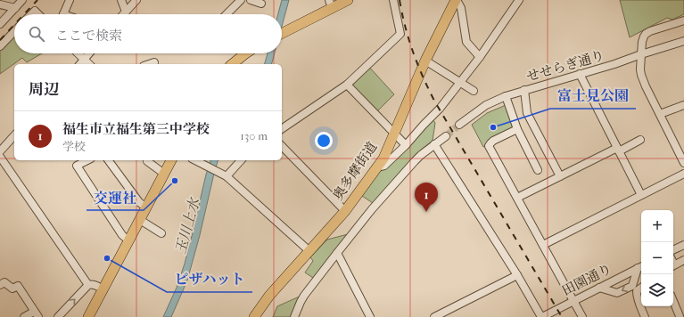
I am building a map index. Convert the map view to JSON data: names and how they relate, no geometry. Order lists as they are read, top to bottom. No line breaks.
{"streets":{"main road":["奥多摩街道"],"street":["せせらぎ通り","田園通り"]},"water":["玉川上水"],"places":["富士見公園","交運社","ピザハット"],"page":{"search":"ここで検索","heading":"周辺","list":[{"mark":"1","name":"福生市立福生第三中学校","note":"学校","value":"130 m"}],"pins":"1","map_buttons":["+","−"]}}
